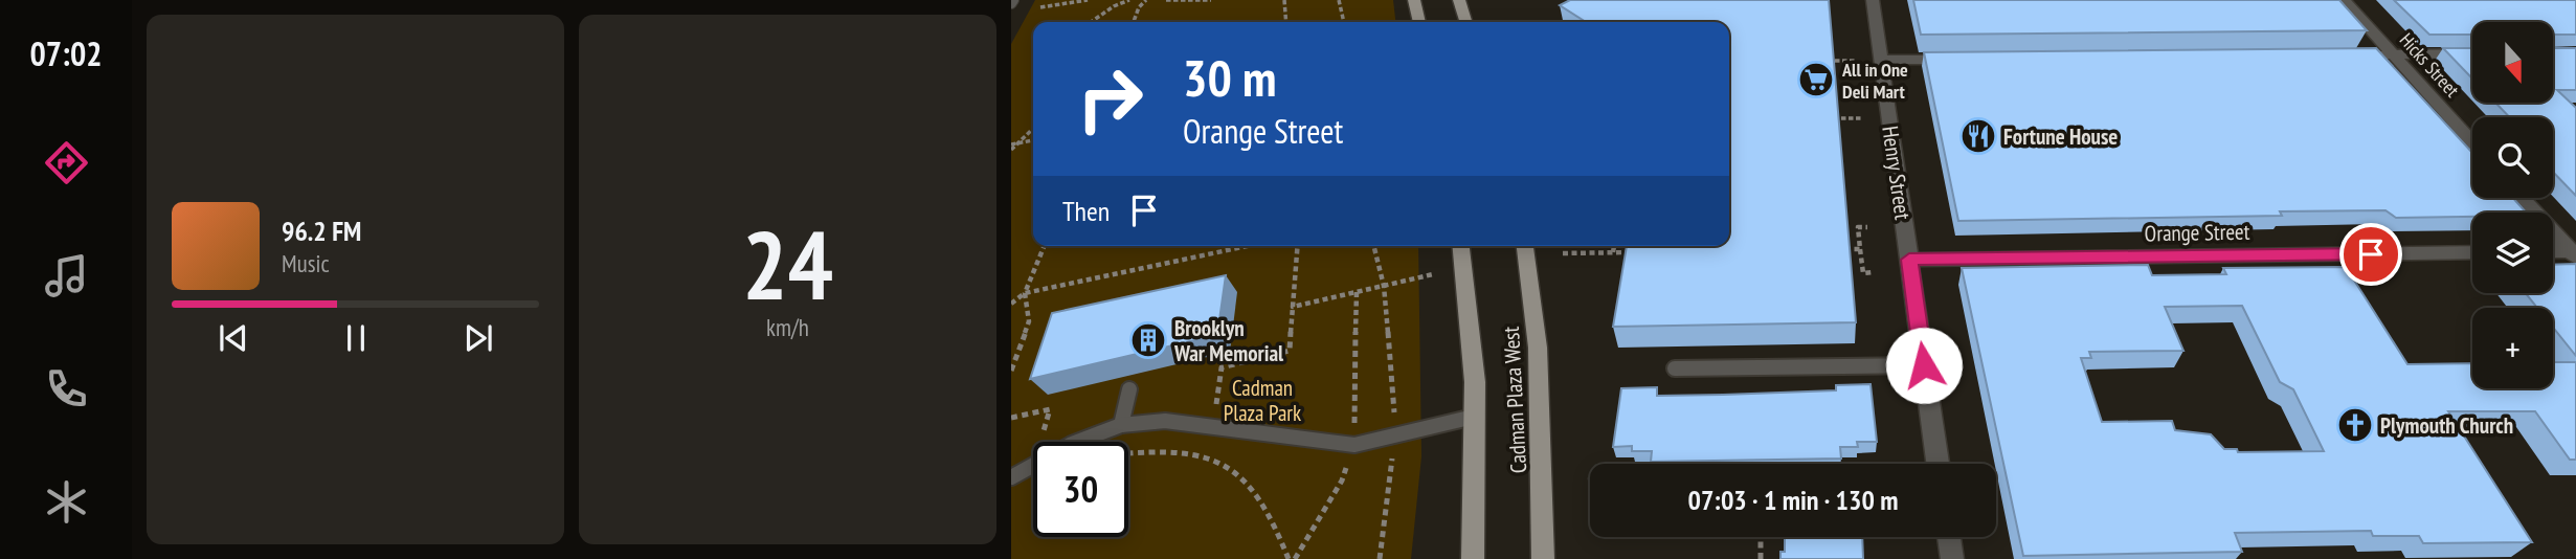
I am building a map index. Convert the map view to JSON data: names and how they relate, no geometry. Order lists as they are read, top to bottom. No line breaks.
{"streets":{"main road":["Cadman Plaza West"],"street":["Hicks Street","Henry Street","Orange Street"]},"crossings":[["Henry Street","Orange Street"]],"parks":["Cadman Plaza Park"],"places":{"supermarket":["All in One Deli Mart"],"restaurant":["Fortune House"],"building":["Brooklyn War Memorial"],"church":["Plymouth Church"]},"north":"bottom","page":{"tabs":"07:02","tile":["24","km/h"],"map_buttons":"+","turn":["30 m","Orange Street"],"then":"Then","song":["96.2 FM","Music"],"limit":"30","trip":"07:03 · 1 min · 130 m"}}
